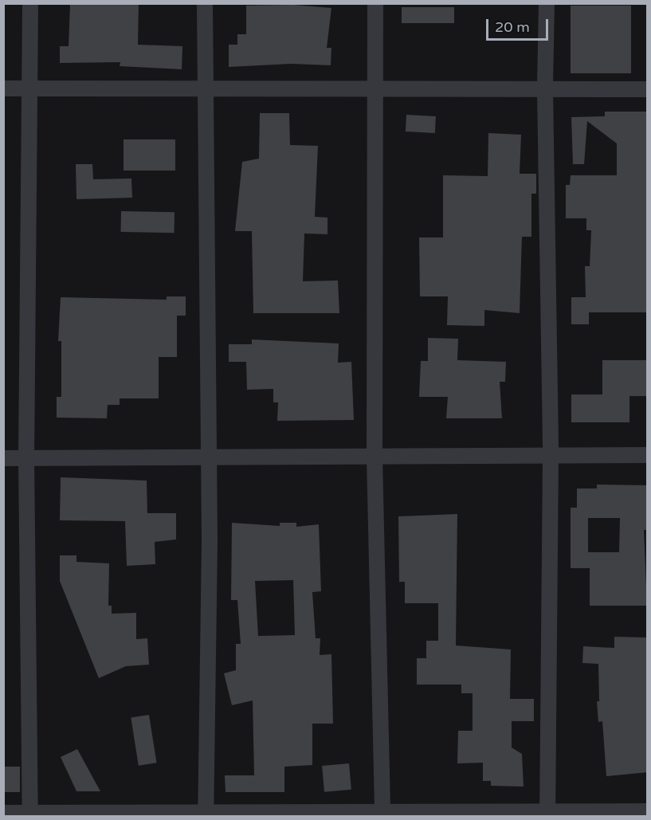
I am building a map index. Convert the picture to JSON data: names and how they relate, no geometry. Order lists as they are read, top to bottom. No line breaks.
{"scale_bar":"20 m"}
